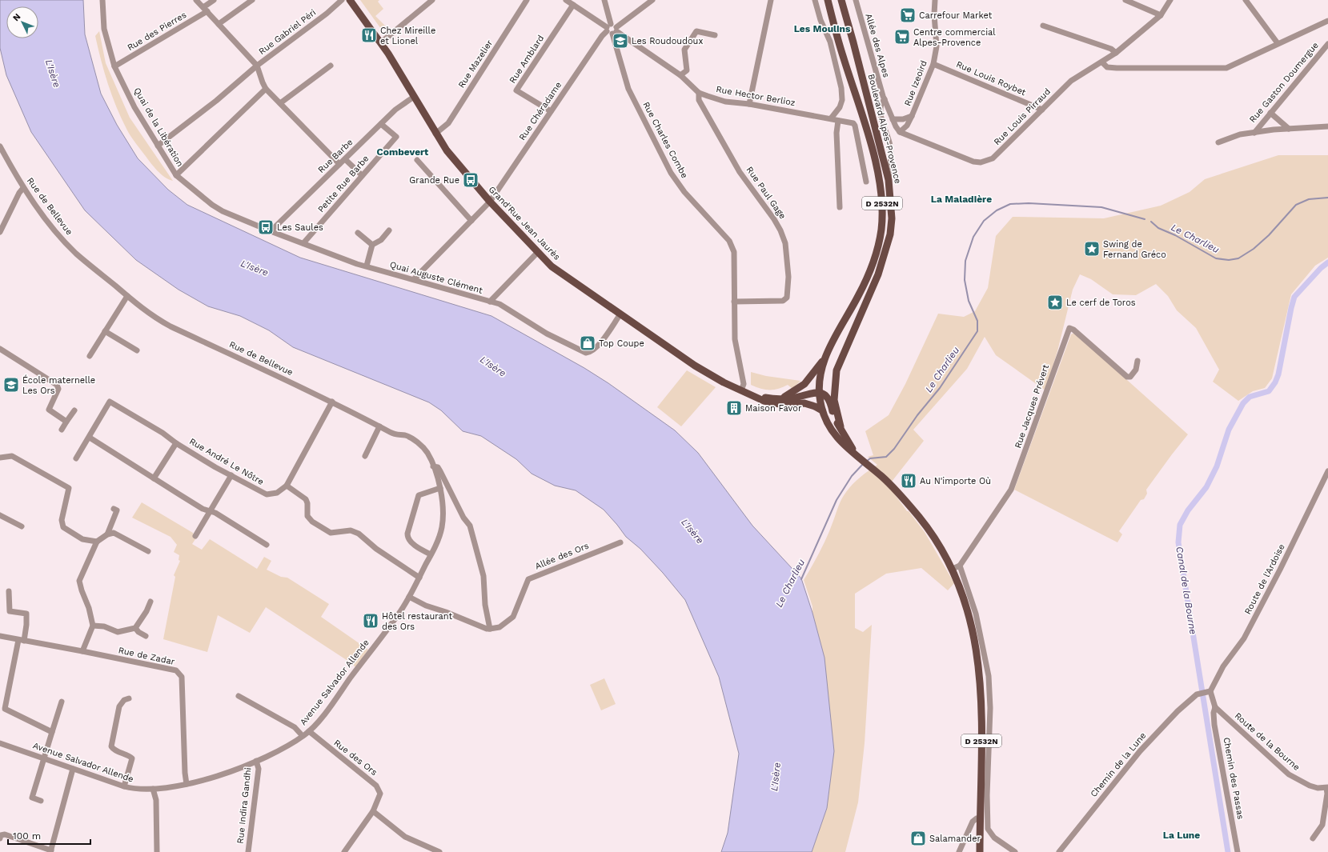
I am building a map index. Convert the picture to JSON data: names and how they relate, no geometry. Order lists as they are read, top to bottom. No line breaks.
{"streets":{"main road":["Boulevard Alpes-Provence","D 2532N","Grand'Rue Jean Jaurès"],"street":["Rue des Pierres","Rue Gabriel Péri","Allée des Alpes","Rue Amblard","Rue Mazelier","Rue Louis Roybet","Rue Gaston Doumergue","Rue Izeoird","Rue Hector Berlioz","Rue Chéradame","Rue Louis Pirraud","Quai de la Libération","Rue Charles Combe","Rue Barbe","Petite Rue Barbe","Rue Paul Gage","Rue de Bellevue","Quai Auguste Clément","Rue Jacques Prévert","Rue André Le Nôtre","Allée des Ors","Route de l'Ardoise","Rue de Zadar","Avenue Salvador Allende","Route de la Bourne","Rue des Ors","Chemin de la Lune","Chemin des Passas","Rue Indira Gandhi"]},"crossings":[["Rue des Pierres","Quai de la Libération"],["Rue Gabriel Péri","Quai de la Libération"],["Allée des Alpes","Boulevard Alpes-Provence"],["Rue Amblard","Rue Chéradame"],["Rue Mazelier","Grand'Rue Jean Jaurès"],["Rue Louis Roybet","Rue Izeoird"],["Rue Louis Roybet","Rue Louis Pirraud"],["Rue Izeoird","Rue Louis Pirraud"],["Rue Hector Berlioz","Rue Charles Combe"],["Rue Hector Berlioz","Rue Paul Gage"],["Rue Chéradame","Grand'Rue Jean Jaurès"],["Rue Chéradame","Quai Auguste Clément"],["Quai de la Libération","Rue Barbe"],["Quai de la Libération","Quai Auguste Clément"],["Boulevard Alpes-Provence","D 2532N"],["Rue Charles Combe","Rue Paul Gage"],["Rue Charles Combe","Grand'Rue Jean Jaurès"],["Rue Barbe","Petite Rue Barbe"],["Rue Barbe","Grand'Rue Jean Jaurès"],["Rue Barbe","Quai Auguste Clément"],["Petite Rue Barbe","Quai Auguste Clément"],["D 2532N","Rue Jacques Prévert"],["Rue de Bellevue","Avenue Salvador Allende"],["Grand'Rue Jean Jaurès","Quai Auguste Clément"],["Route de l'Ardoise","Chemin de la Lune"],["Rue de Zadar","Avenue Salvador Allende"],["Avenue Salvador Allende","Rue des Ors"],["Avenue Salvador Allende","Rue Indira Gandhi"],["Route de la Bourne","Chemin des Passas"]],"districts":["Les Moulins","Combevert","La Maladière","La Lune"],"water":["L'Isère","Le Charlieu","Canal de la Bourne"],"places":{"supermarket":["Carrefour Market","Centre commercial Alpes-Provence"],"restaurant":["Chez Mireille et Lionel","Au N'importe Où","Hôtel restaurant des Ors"],"school or university":["Les Roudoudoux","École maternelle Les Ors"],"bus stop":["Grande Rue","Les Saules"],"place":["Swing de Fernand Gréco","Le cerf de Toros"],"shop":["Top Coupe","Salamander"],"building":["Maison Favor"]},"scale_bar":"100 m","north":"top left"}
